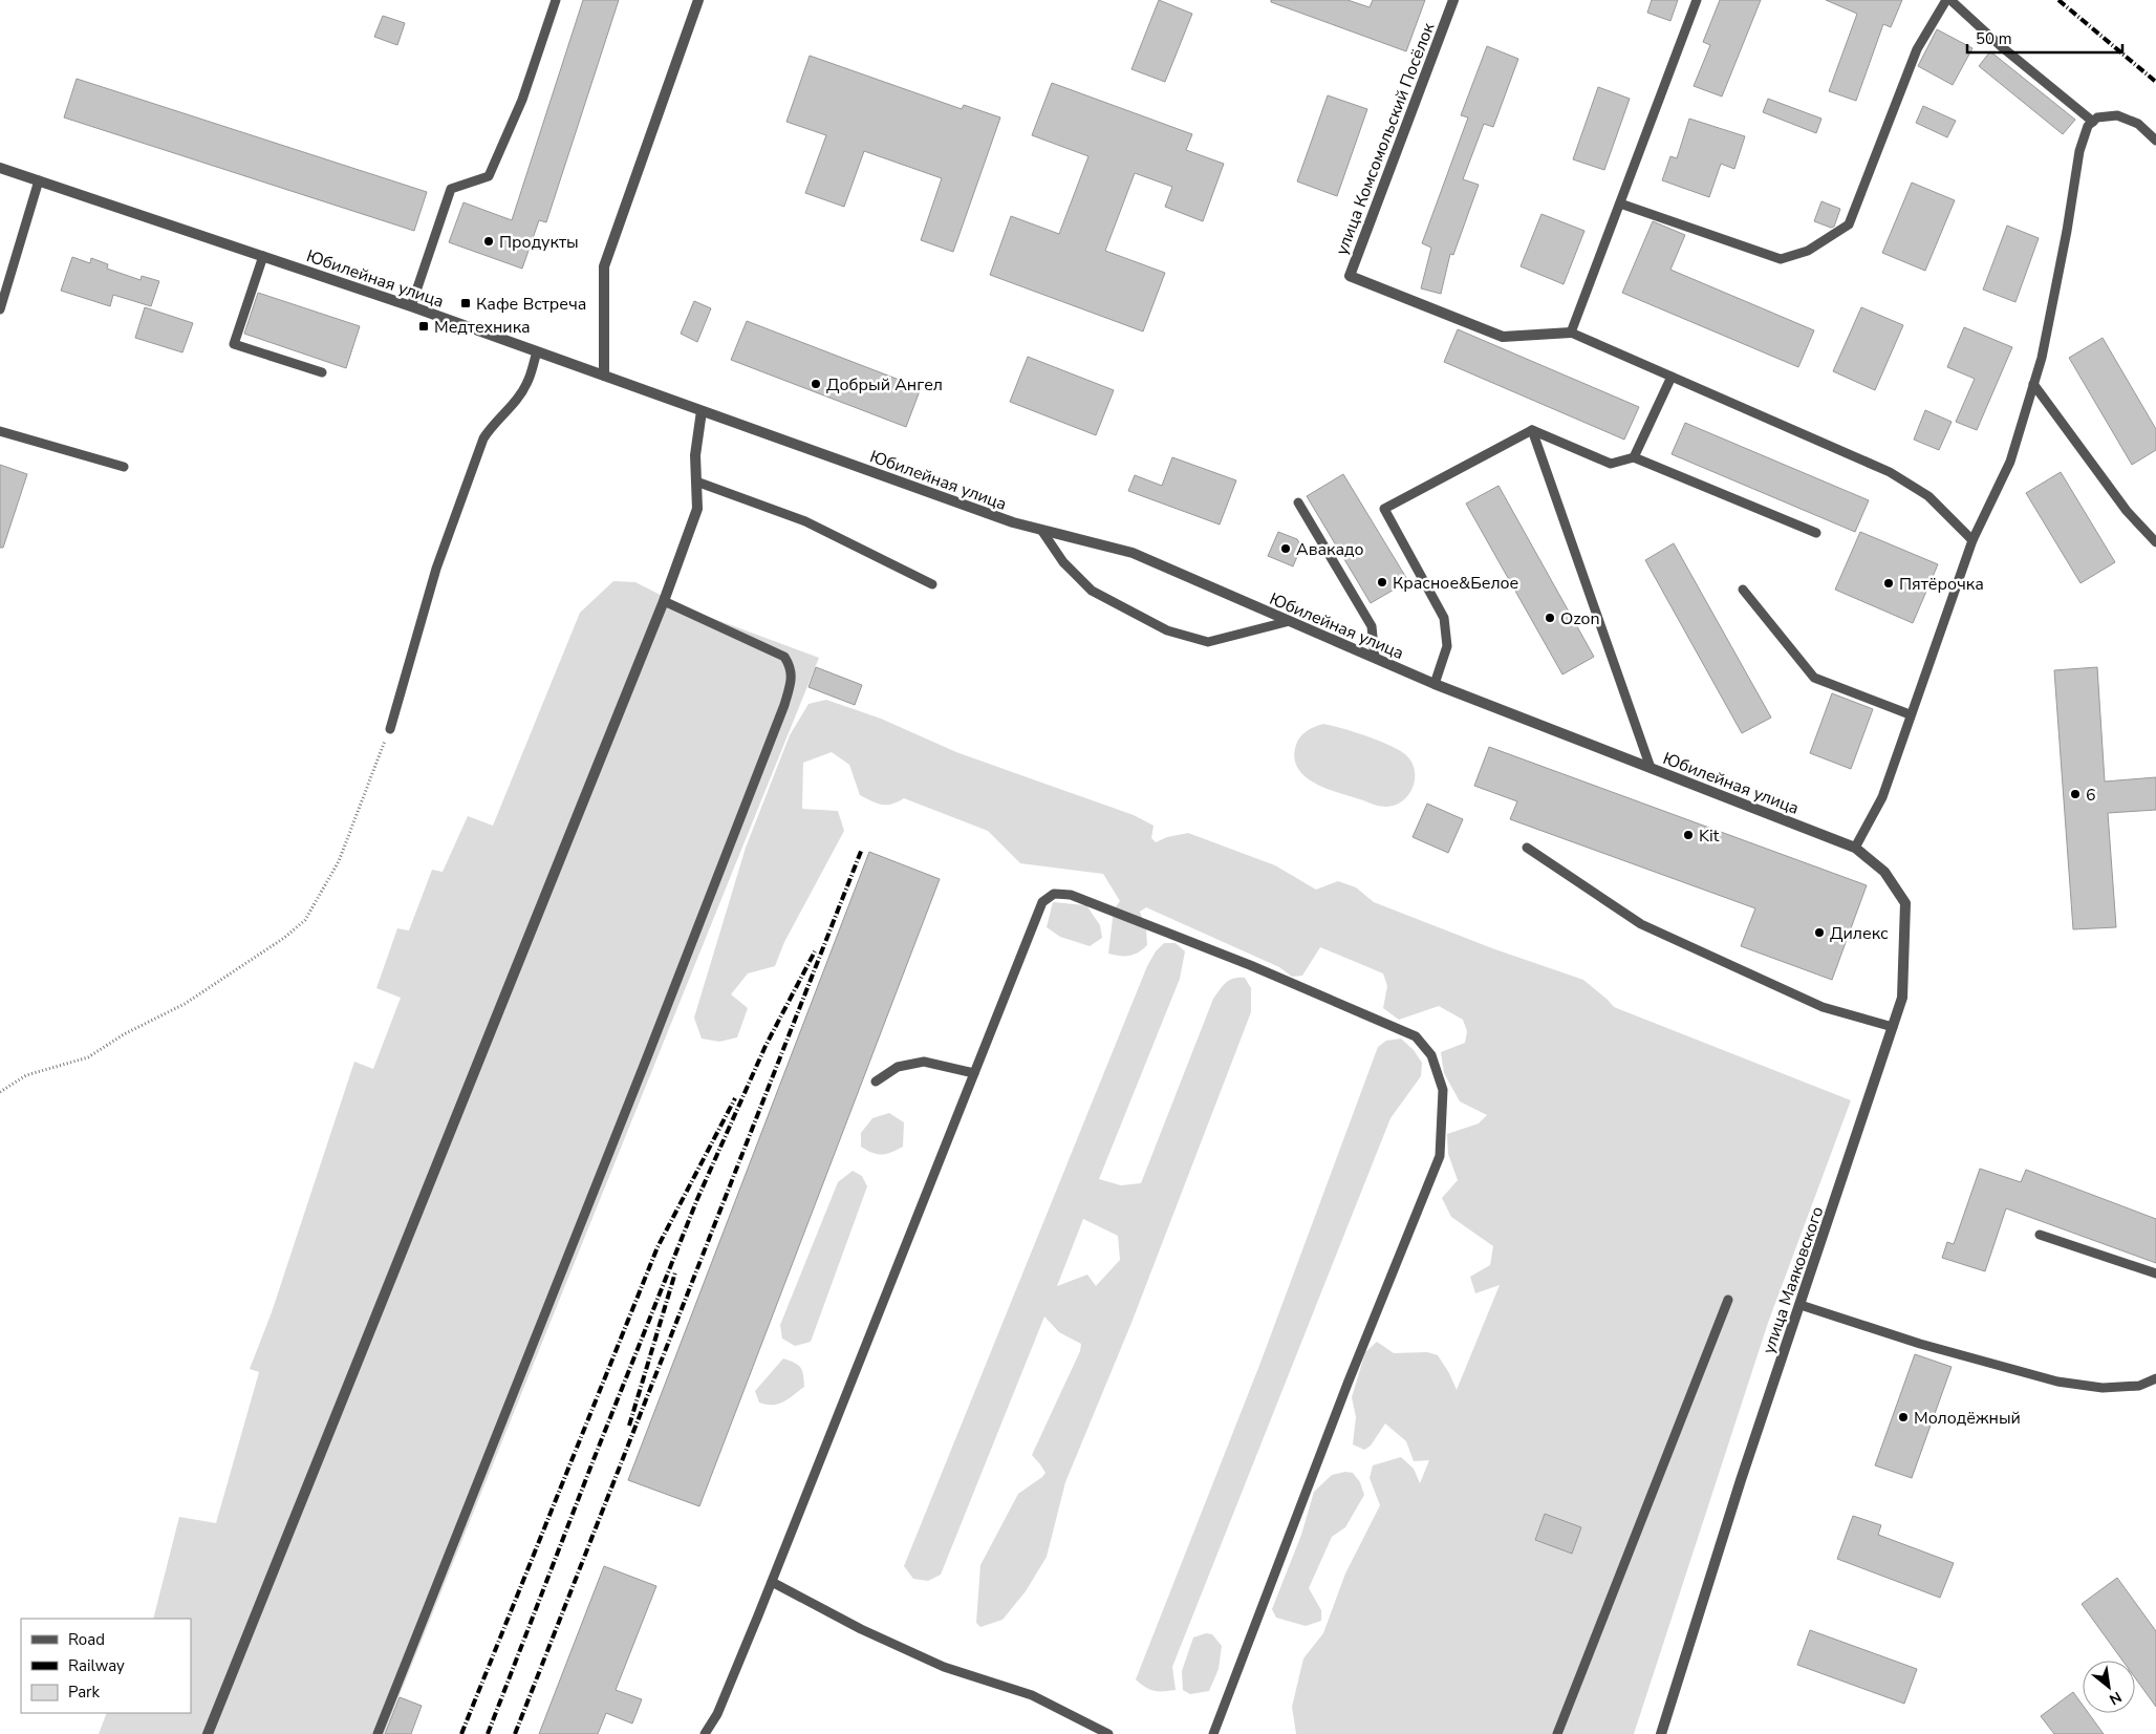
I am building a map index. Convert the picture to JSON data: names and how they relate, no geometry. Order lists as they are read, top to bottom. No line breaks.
{"streets":{"street":["улица Комсомольский Посёлок","Юбилейная улица","улица Маяковского"]},"crossings":[["Юбилейная улица","улица Маяковского"]],"places":{"other":["Продукты","Добрый Ангел","Авакадо","Красное&Белое","Пятёрочка","Ozon","6","Kit","Дилекс","Молодёжный"],"transit":["Кафе Встреча","Медтехника"]},"legend":["Road","Railway","Park"],"scale_bar":"50 m","north":"bottom right"}
